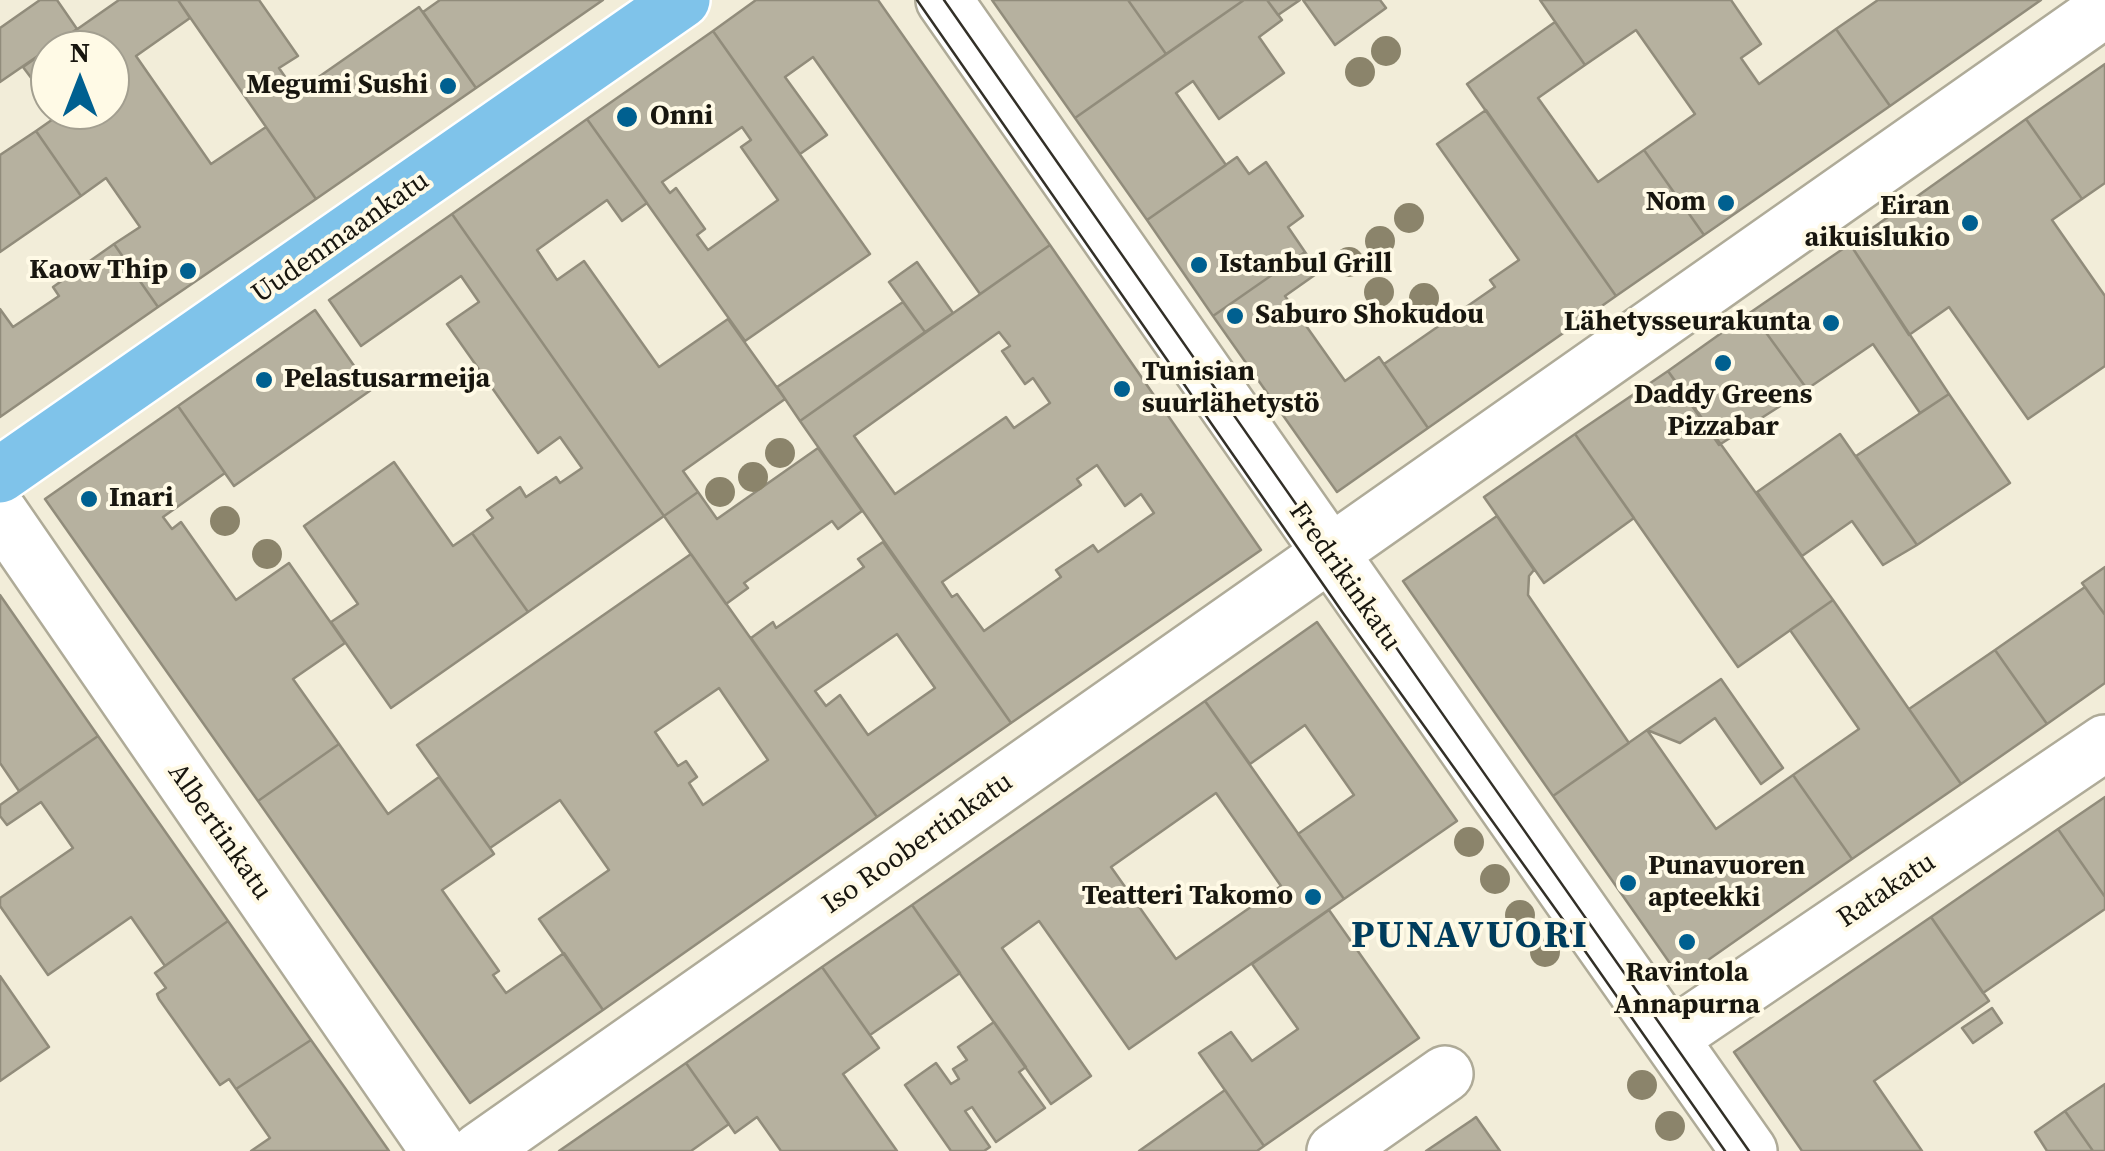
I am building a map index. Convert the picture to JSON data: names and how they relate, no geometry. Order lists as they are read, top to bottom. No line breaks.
{"streets":{"main road":["Uudenmaankatu"],"street":["Fredrikinkatu","Albertinkatu","Iso Roobertinkatu","Ratakatu"]},"crossings":[["Fredrikinkatu","Iso Roobertinkatu"],["Fredrikinkatu","Ratakatu"]],"districts":["PUNAVUORI"],"places":["Megumi Sushi","Onni","Nom","Eiran aikuislukio","Istanbul Grill","Kaow Thip","Saburo Shokudou","Lähetysseurakunta","Daddy Greens Pizzabar","Pelastusarmeija","Tunisian suurlähetystö","Inari","Punavuoren apteekki","Teatteri Takomo","Ravintola Annapurna"],"north":"top"}
